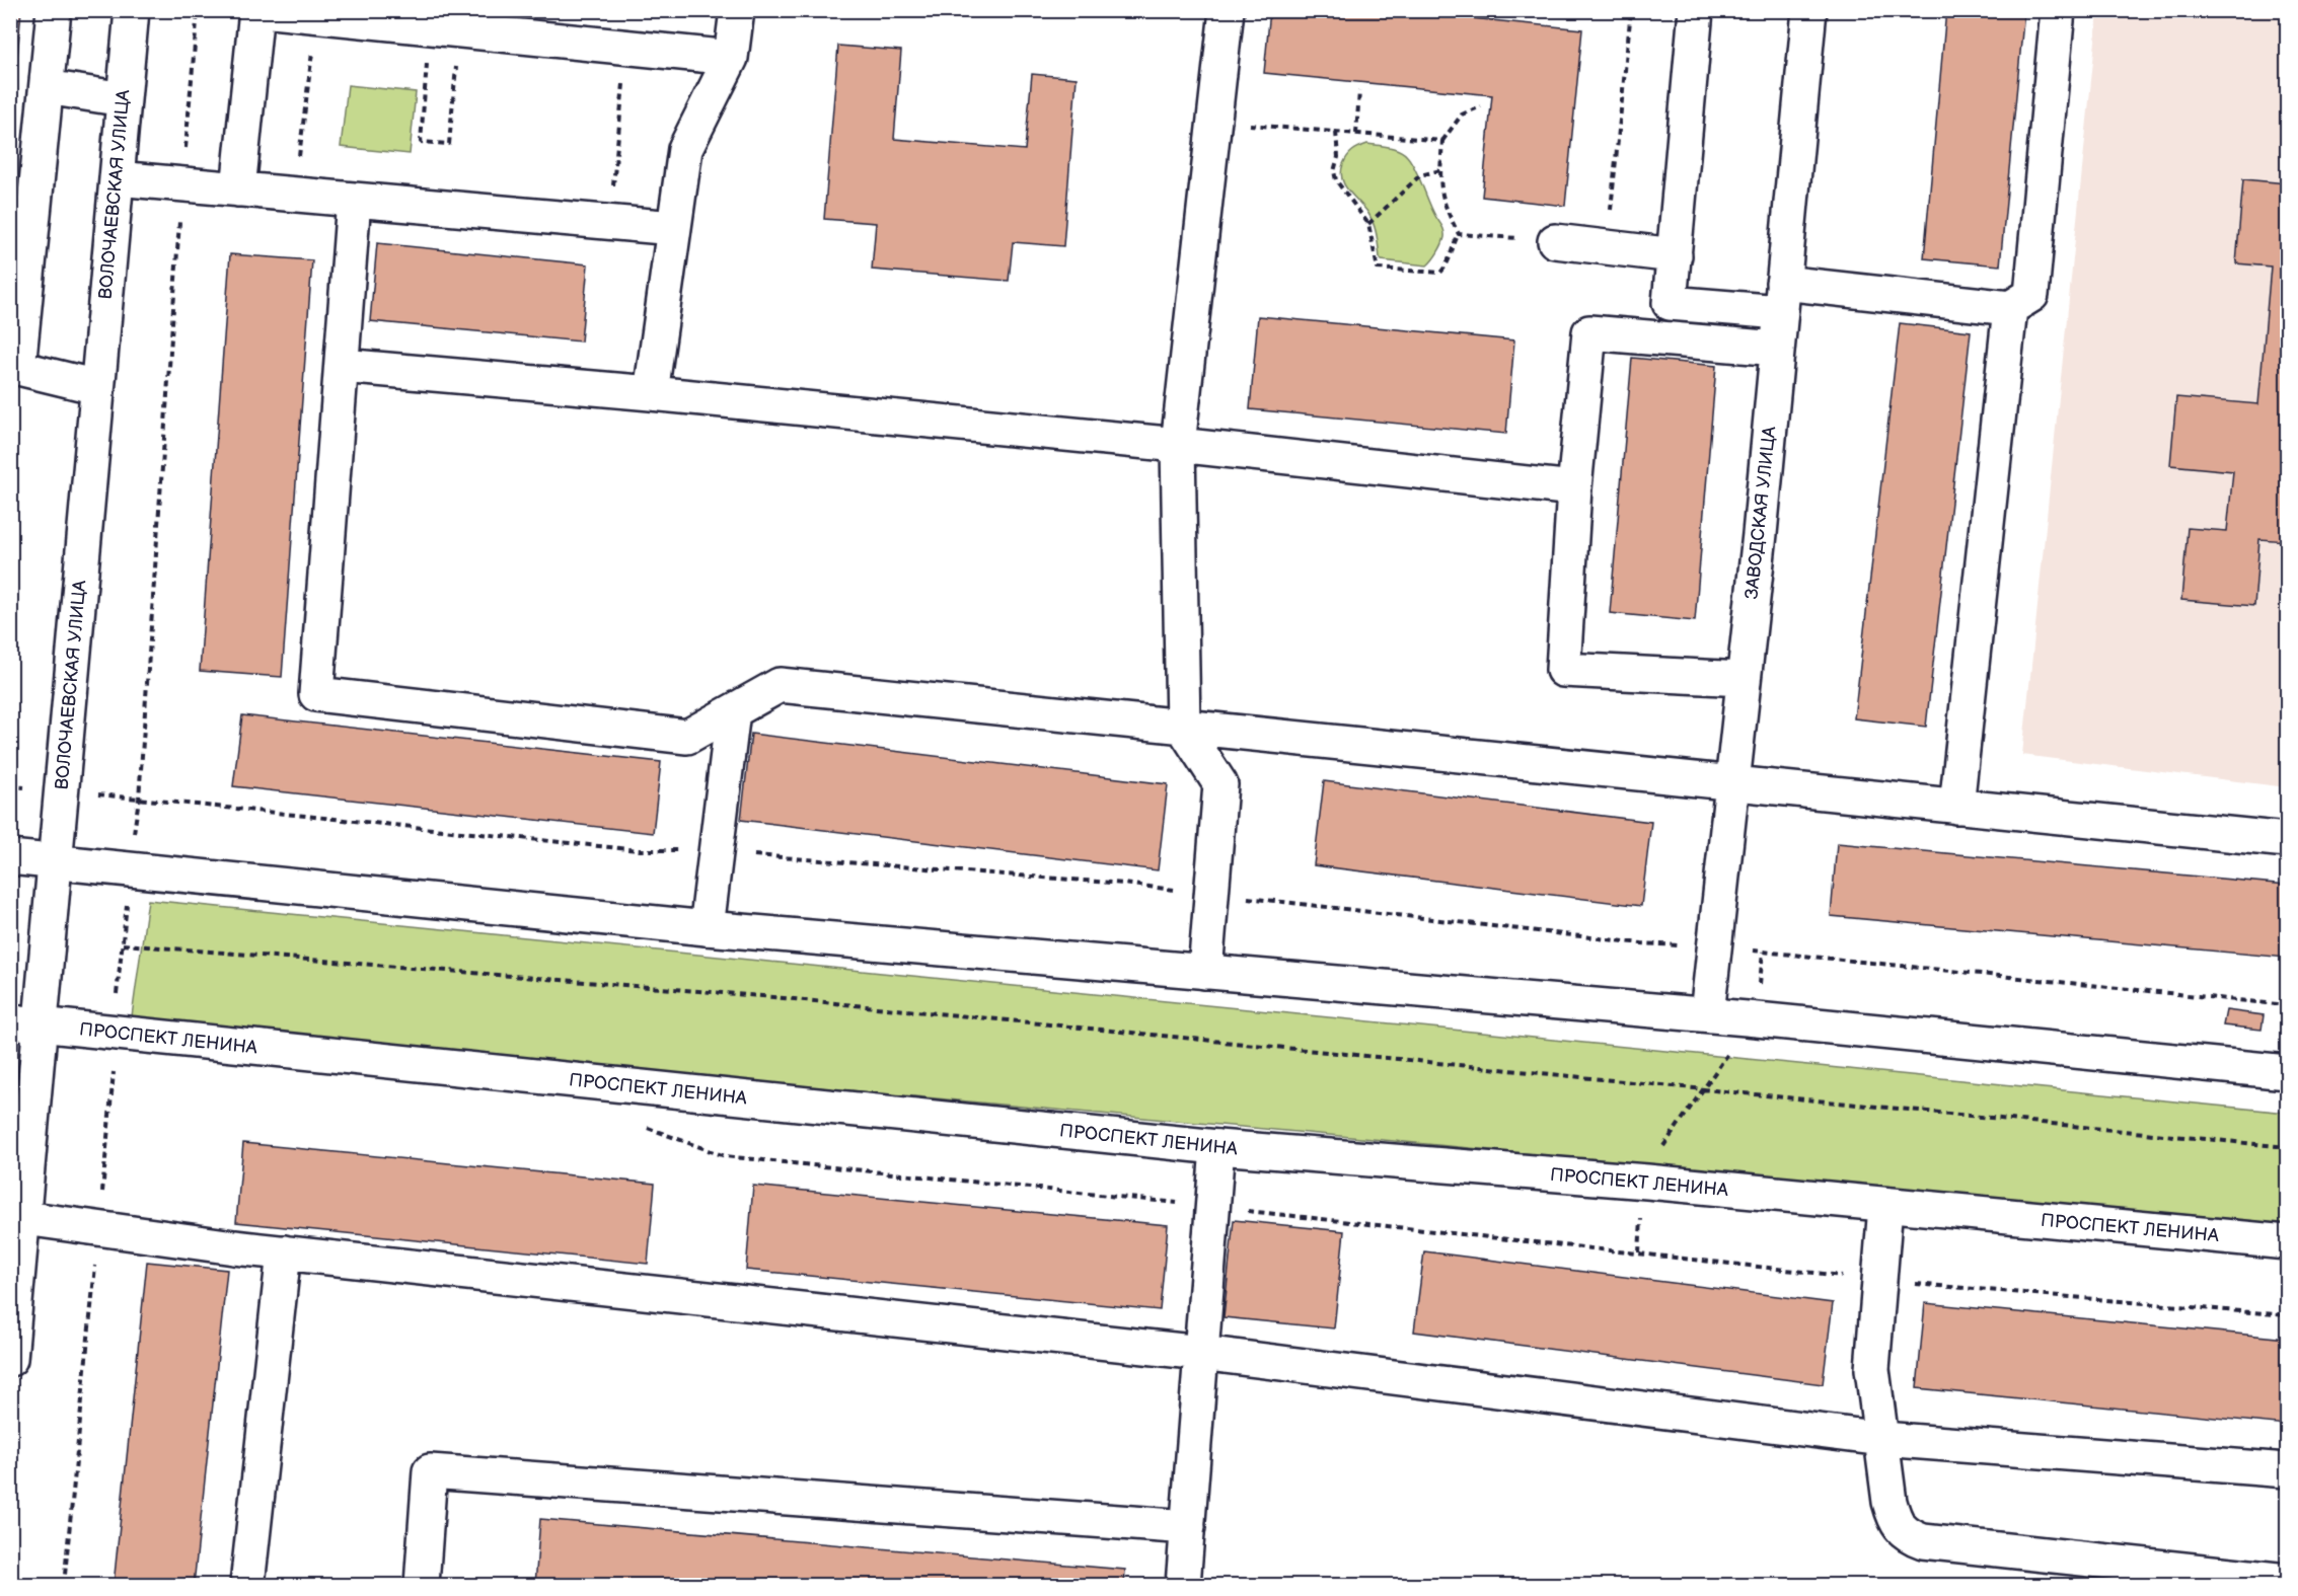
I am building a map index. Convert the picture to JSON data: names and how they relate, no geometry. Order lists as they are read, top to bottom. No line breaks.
{"streets":{"main road":["ВОЛОЧАЕВСКАЯ УЛИЦА","ЗАВОДСКАЯ УЛИЦА","ПРОСПЕКТ ЛЕНИНА"]},"crossings":[["ВОЛОЧАЕВСКАЯ УЛИЦА","ПРОСПЕКТ ЛЕНИНА"]]}
